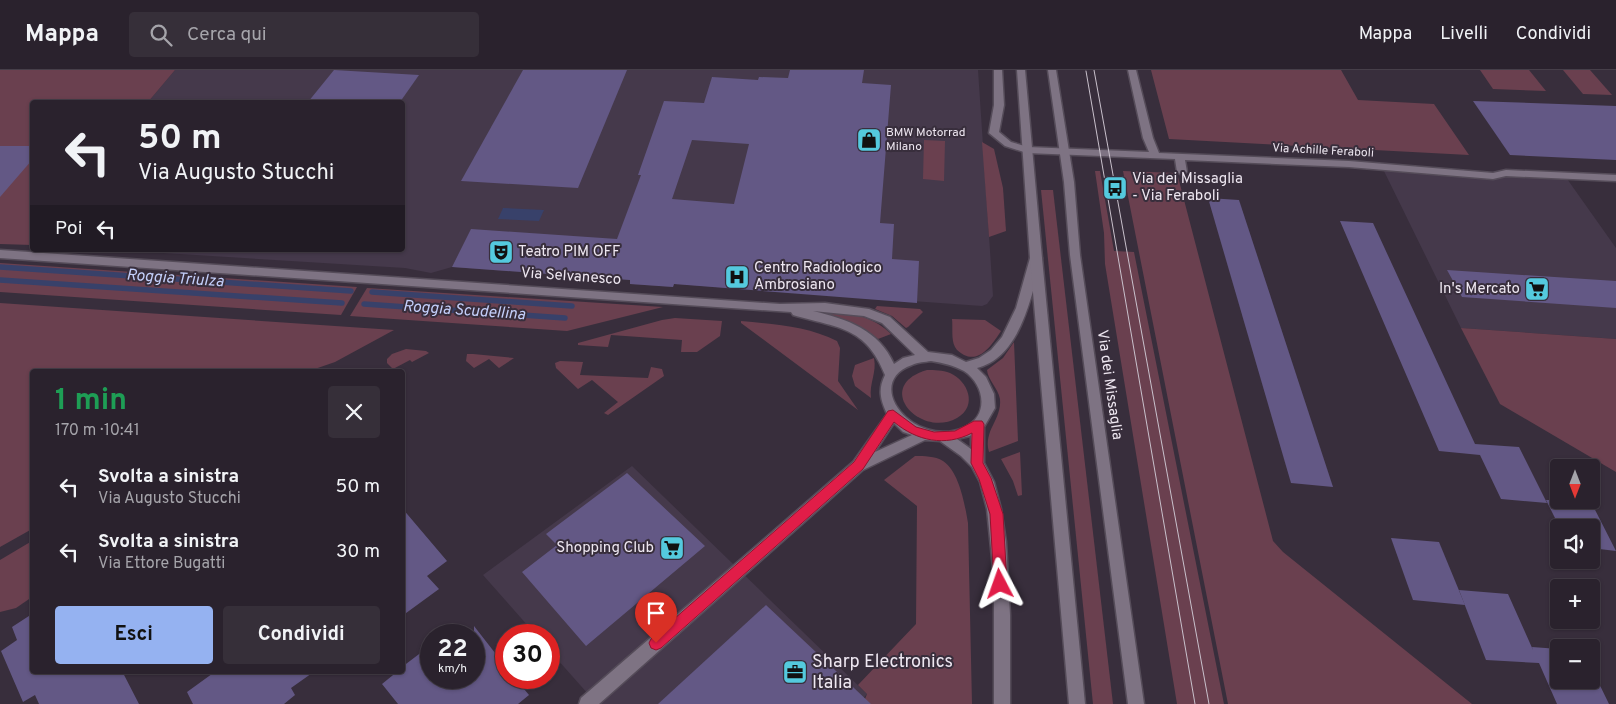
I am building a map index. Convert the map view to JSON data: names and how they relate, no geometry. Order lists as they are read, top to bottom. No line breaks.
{"streets":{"street":["Via Achille Feraboli","Via Selvanesco","Via dei Missaglia"]},"crossings":[["Via Achille Feraboli","Via dei Missaglia"]],"water":["Roggia Triulza","Roggia Scudellina"],"places":{"shop":["BMW Motorrad Milano"],"bus stop":["Via dei Missaglia - Via Feraboli"],"theatre":["Teatro PIM OFF"],"hospital":["Centro Radiologico Ambrosiano"],"supermarket":["In's Mercato","Shopping Club"],"office":["Sharp Electronics Italia"]},"north":"bottom","page":{"header":"Mappa","search":"Cerca qui","nav":["Mappa","Livelli","Condividi"],"turn":["50 m","Via Augusto Stucchi"],"then":"Poi","heading":["1 min","170 m · 10:41"],"list":[{"name":"Svolta a sinistra","note":"Via Augusto Stucchi","value":"50 m"},{"name":"Svolta a sinistra","note":"Via Ettore Bugatti","value":"30 m"}],"map_buttons":["+","−"],"buttons":["Esci","Condividi"],"speed":"22 km/h","limit":"30"}}
